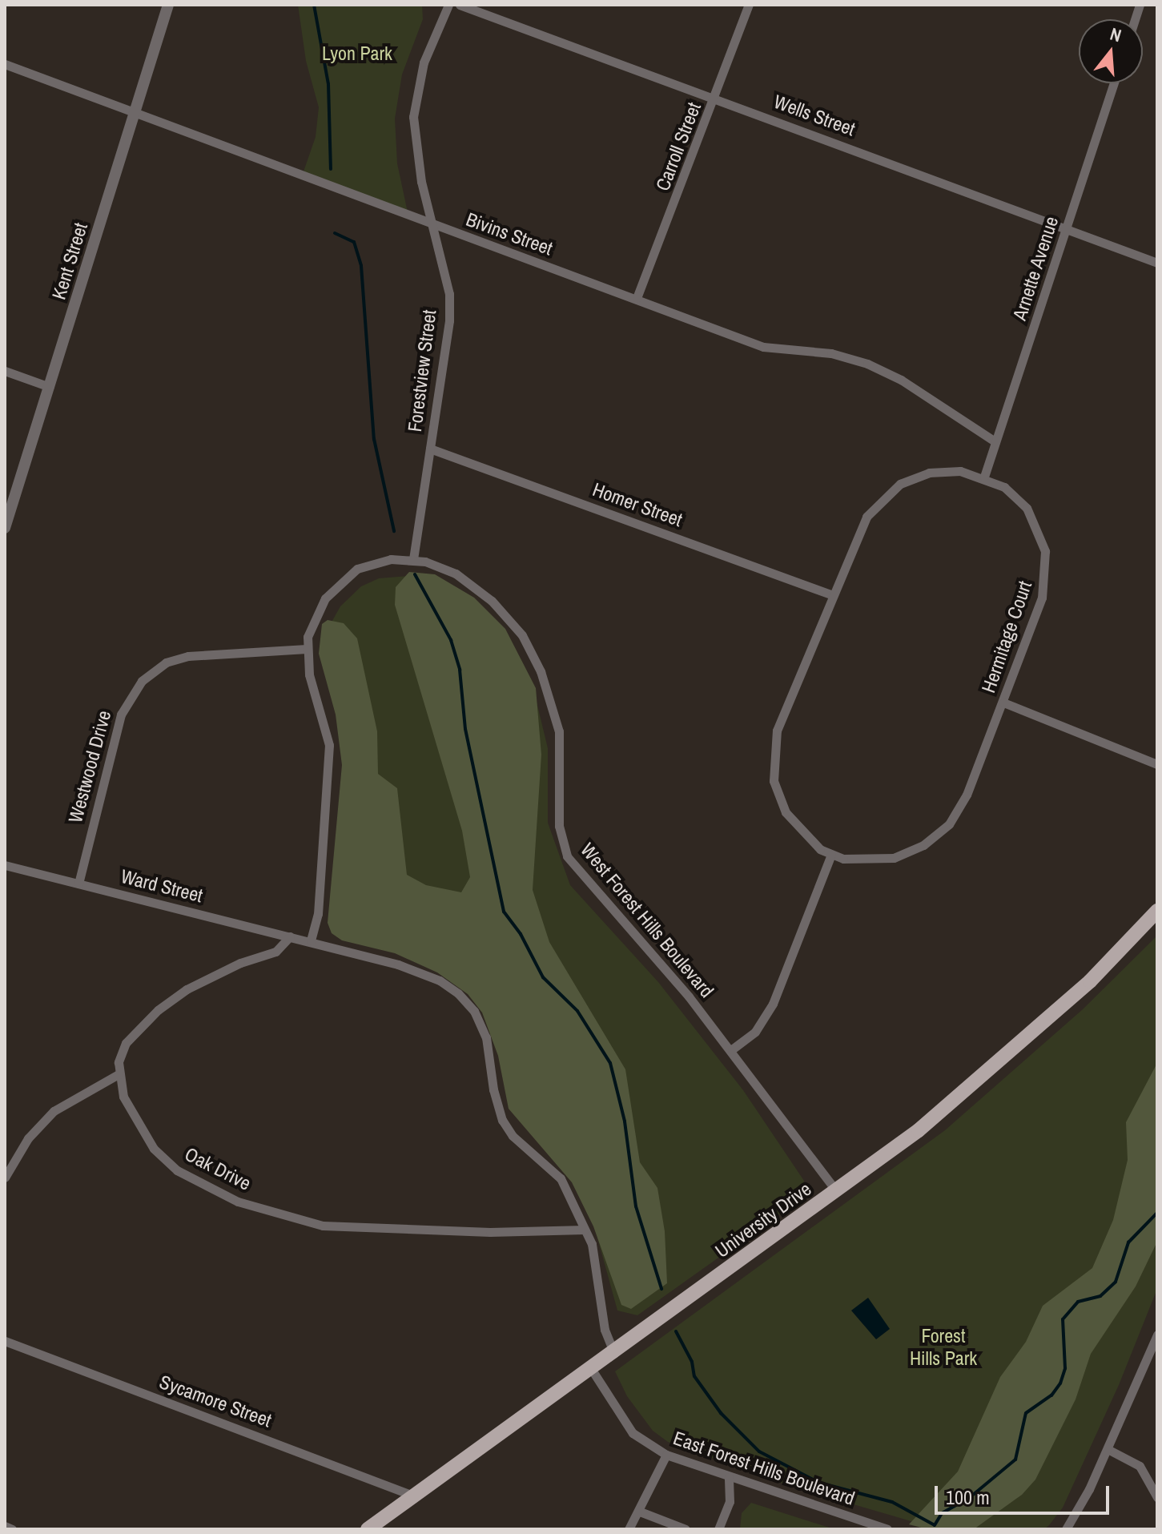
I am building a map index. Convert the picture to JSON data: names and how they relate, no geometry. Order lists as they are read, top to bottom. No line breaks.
{"streets":{"main road":["University Drive"],"street":["Wells Street","Carroll Street","Bivins Street","Kent Street","Arnette Avenue","Forestview Street","Homer Street","Hermitage Court","Westwood Drive","Ward Street","West Forest Hills Boulevard","Oak Drive","Sycamore Street","East Forest Hills Boulevard"]},"crossings":[["Wells Street","Carroll Street"],["Wells Street","Arnette Avenue"],["Carroll Street","Bivins Street"],["Bivins Street","Kent Street"],["Bivins Street","Arnette Avenue"],["Bivins Street","Forestview Street"],["Arnette Avenue","Hermitage Court"],["Forestview Street","Homer Street"],["Forestview Street","West Forest Hills Boulevard"],["Homer Street","Hermitage Court"],["Westwood Drive","Ward Street"],["Westwood Drive","West Forest Hills Boulevard"],["Ward Street","West Forest Hills Boulevard"],["Ward Street","Oak Drive"],["West Forest Hills Boulevard","University Drive"],["University Drive","Sycamore Street"],["University Drive","East Forest Hills Boulevard"]],"parks":["Lyon Park","Forest Hills Park"],"scale_bar":"100 m","north":"top"}
